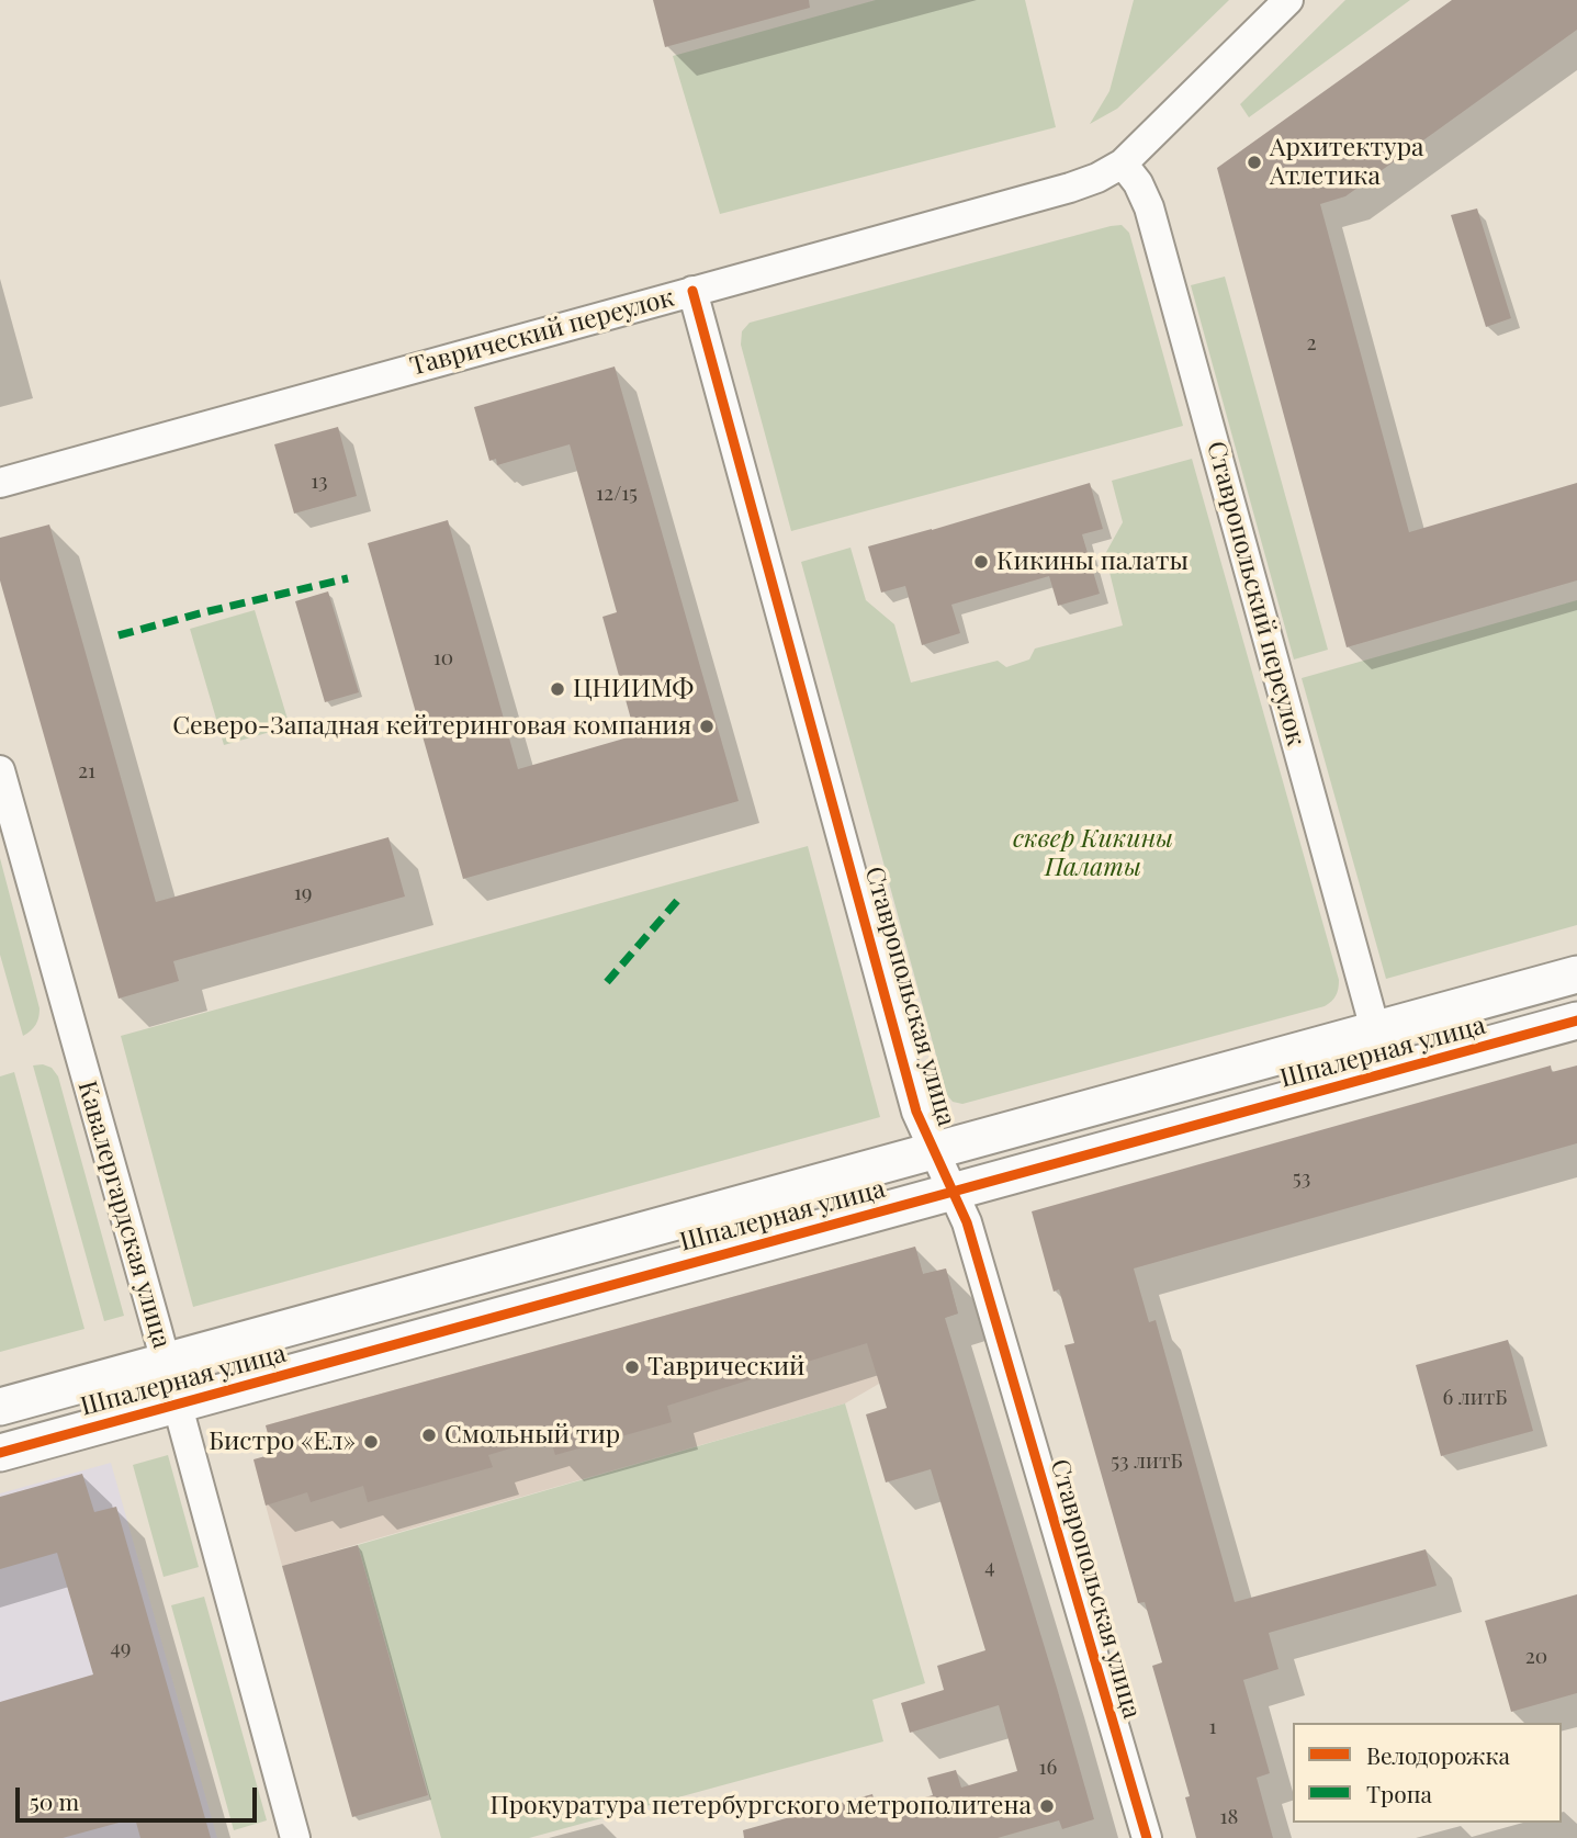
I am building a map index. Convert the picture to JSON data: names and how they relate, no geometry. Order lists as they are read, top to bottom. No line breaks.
{"streets":{"street":["Таврический переулок","Ставропольский переулок","Ставропольская улица","Шпалерная улица","Кавалергардская улица"]},"crossings":[["Таврический переулок","Ставропольский переулок"],["Таврический переулок","Ставропольская улица"],["Ставропольский переулок","Шпалерная улица"],["Ставропольская улица","Шпалерная улица"],["Шпалерная улица","Кавалергардская улица"]],"parks":["сквер Кикины Палаты"],"places":["Архитектура Атлетика","Кикины палаты","ЦНИИМФ","Северо-Западная кейтеринговая компания","Таврический","Смольный тир","Бистро «Ел»","Прокуратура петербургского метрополитена"],"house_numbers":["2","13","12/15","10","21","19","53","6 литБ","53 литБ","4","49","20","1","16","18"],"legend":["Велодорожка","Тропа"],"scale_bar":"50 m"}
